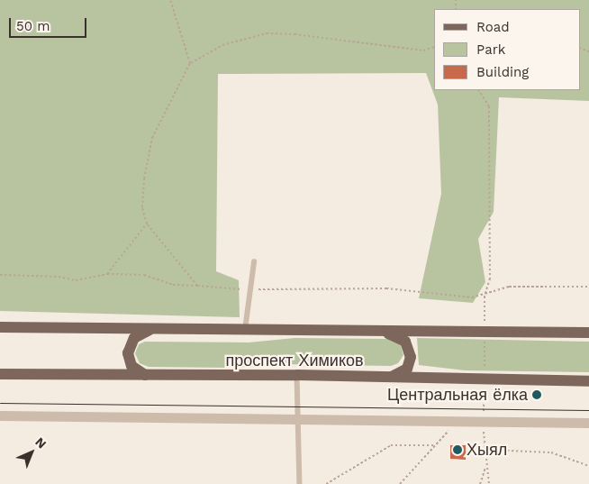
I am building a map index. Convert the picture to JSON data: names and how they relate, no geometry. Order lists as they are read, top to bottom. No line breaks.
{"streets":{"main road":["проспект Химиков"]},"places":["Центральная ёлка","Хыял"],"legend":["Road","Park","Building"],"scale_bar":"50 m","north":"top right"}
